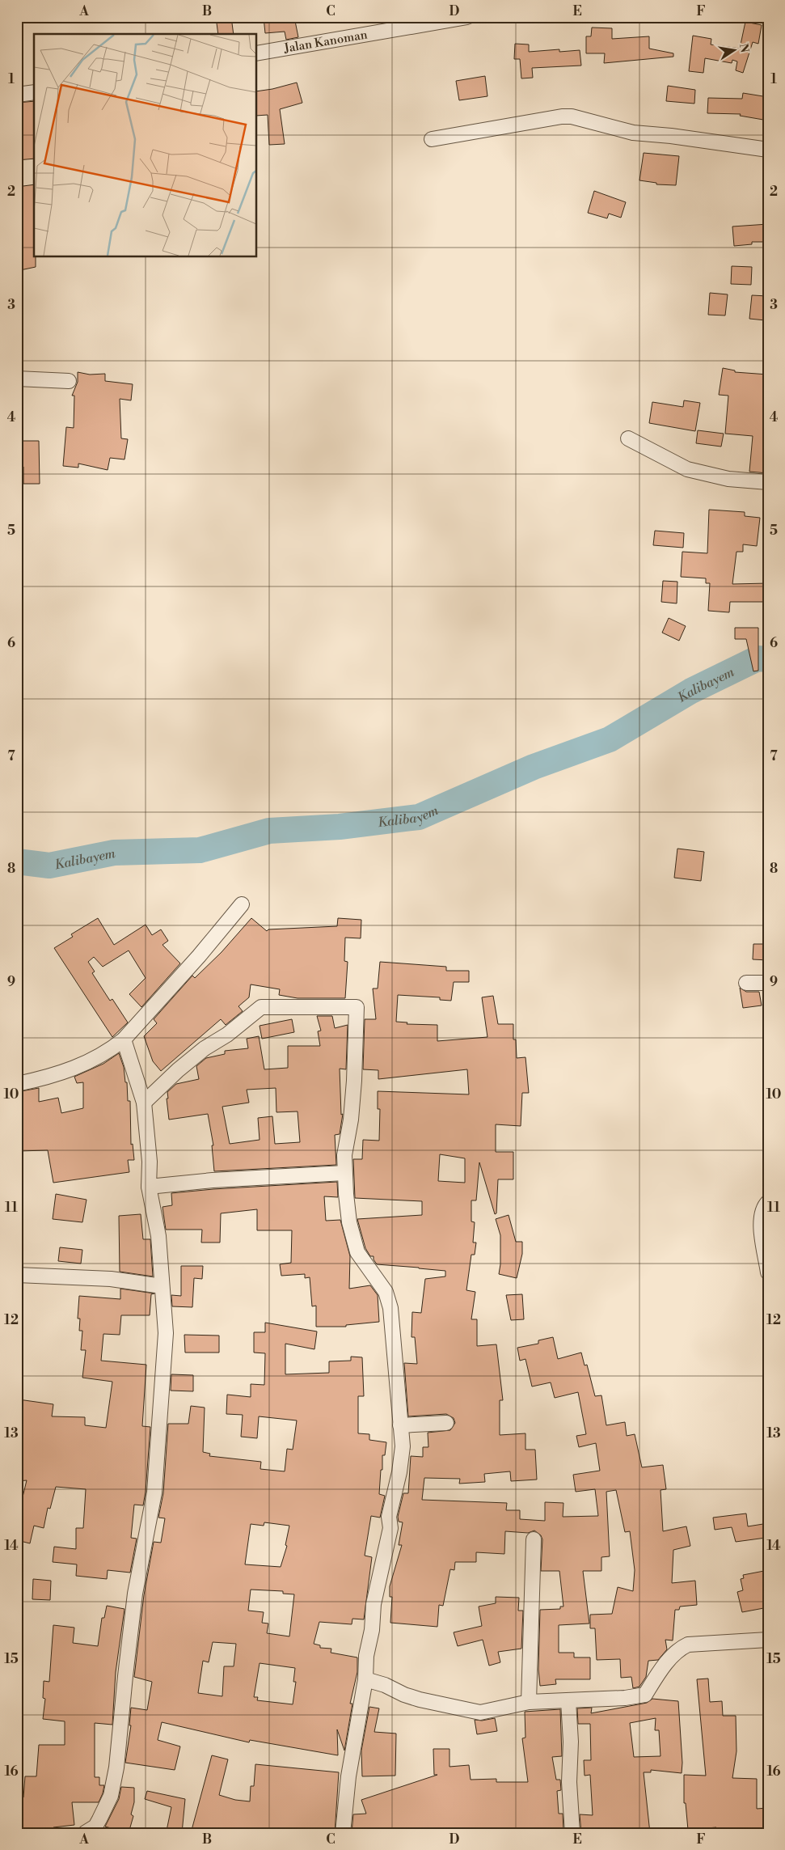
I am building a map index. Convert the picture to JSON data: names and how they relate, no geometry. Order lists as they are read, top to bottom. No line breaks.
{"streets":{"street":["Jalan Kanoman"]},"water":["Kalibayem"],"north":"right","grid":{"columns":["A","B","C","D","E","F"],"rows":["1","2","3","4","5","6","7","8","9","10","11","12","13","14","15","16"]}}
